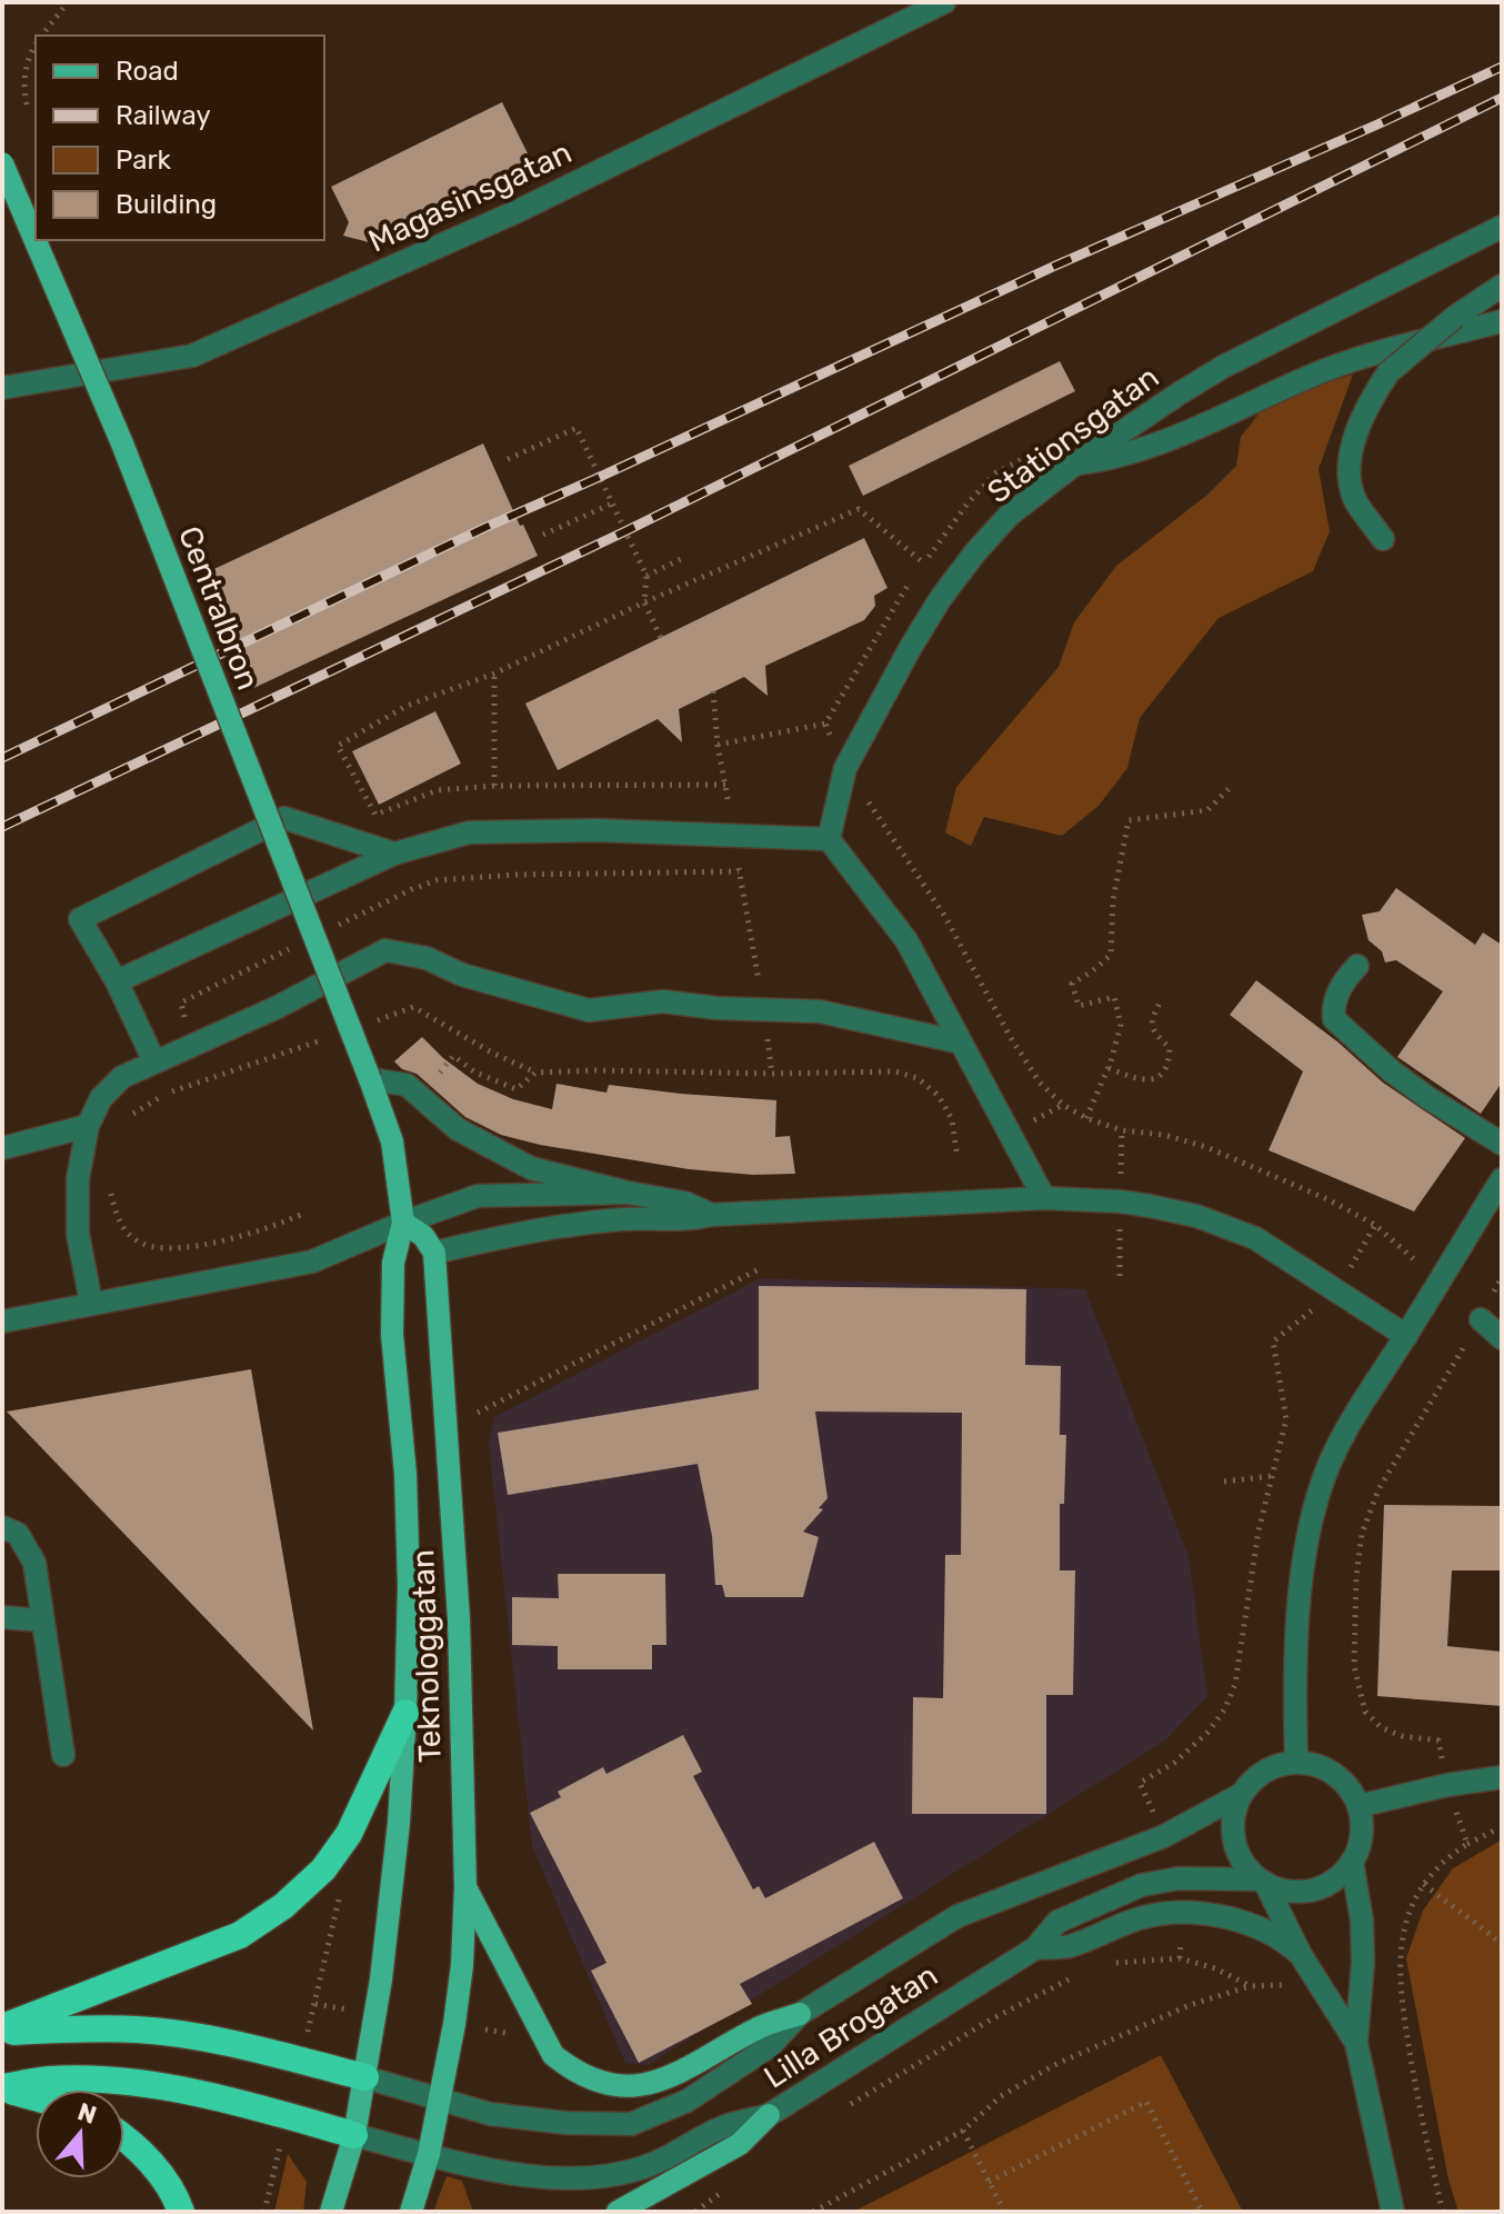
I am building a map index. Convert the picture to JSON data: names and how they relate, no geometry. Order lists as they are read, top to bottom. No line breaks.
{"streets":{"main road":["Centralbron","Teknologgatan"],"street":["Magasinsgatan","Stationsgatan","Lilla Brogatan"]},"crossings":[["Centralbron","Teknologgatan"],["Teknologgatan","Lilla Brogatan"]],"legend":["Road","Railway","Park","Building"],"north":"top"}
